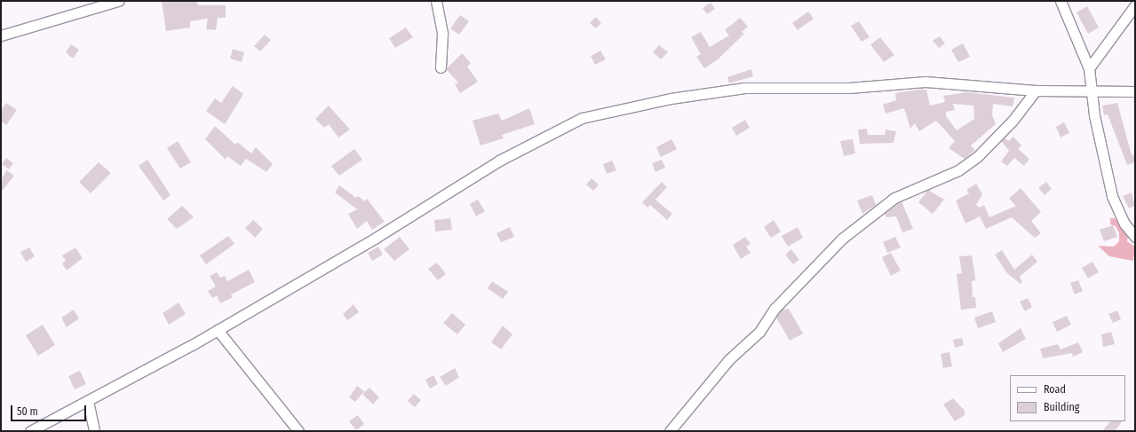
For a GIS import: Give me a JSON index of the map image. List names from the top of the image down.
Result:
{
  "legend": ["Road", "Building"],
  "scale_bar": "50 m"
}
